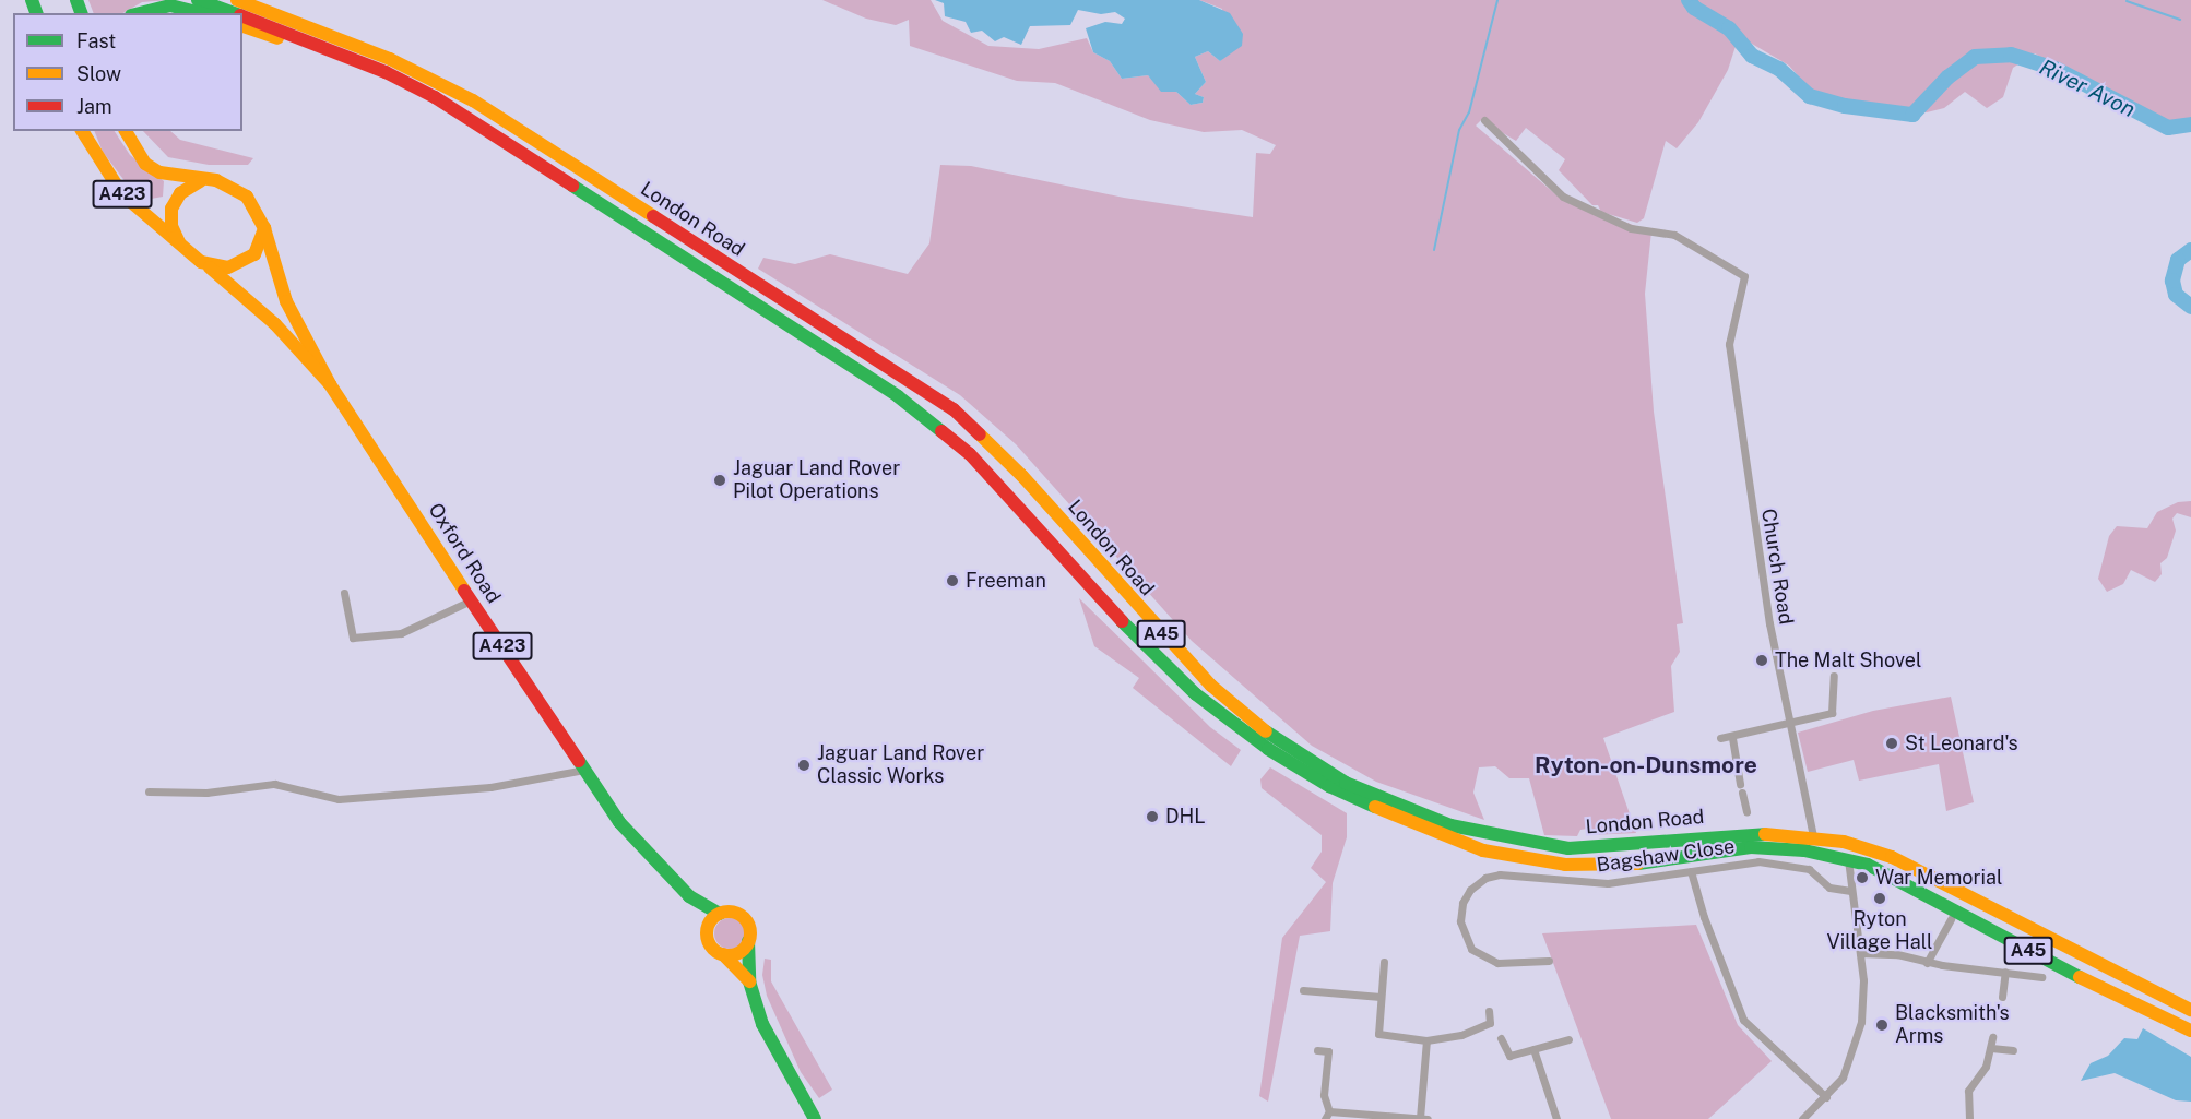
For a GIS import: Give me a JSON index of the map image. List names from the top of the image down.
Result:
{
  "streets": {
    "highway": [
      "A423",
      "London Road",
      "Oxford Road",
      "A45"
    ],
    "street": ["Church Road", "Bagshaw Close"]
  },
  "crossings": [
    ["A423", "Oxford Road"],
    ["London Road", "Church Road"]
  ],
  "districts": ["Ryton-on-Dunsmore"],
  "water": ["River Avon"],
  "places": [
    "Jaguar Land Rover Pilot Operations",
    "Freeman",
    "The Malt Shovel",
    "St Leonard's",
    "Jaguar Land Rover Classic Works",
    "DHL",
    "War Memorial",
    "Ryton Village Hall",
    "Blacksmith's Arms"
  ],
  "legend": ["Fast", "Slow", "Jam"]
}
